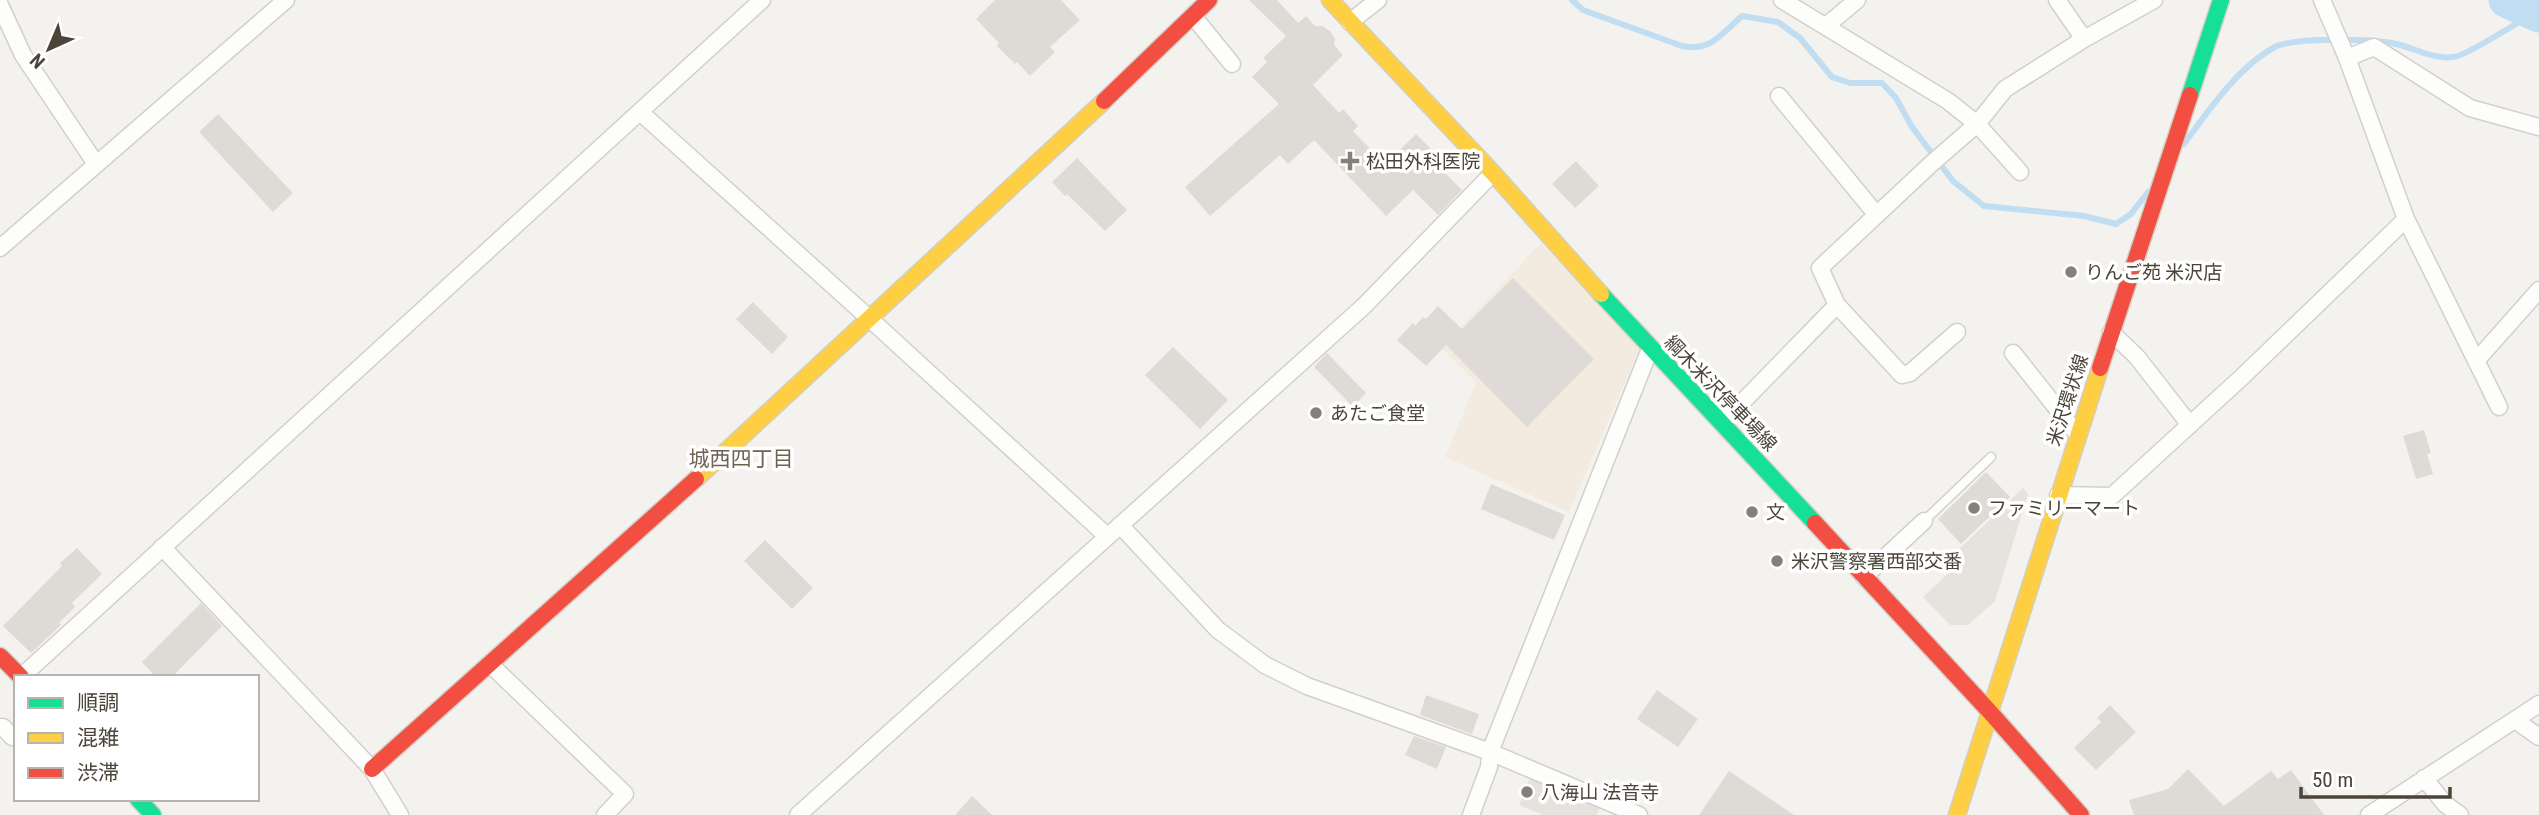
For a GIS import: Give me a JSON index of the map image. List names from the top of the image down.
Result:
{
  "streets": {
    "main road": ["綱木米沢停車場線", "米沢環状線"]
  },
  "crossings": [
    ["綱木米沢停車場線", "米沢環状線"]
  ],
  "districts": ["城西四丁目"],
  "places": {
    "health": ["松田外科医院"],
    "other": [
      "りんご苑 米沢店",
      "あたご食堂",
      "ファミリーマート",
      "文",
      "米沢警察署西部交番",
      "八海山 法音寺"
    ]
  },
  "legend": ["順調", "混雑", "渋滞"],
  "scale_bar": "50 m",
  "north": "bottom left"
}
